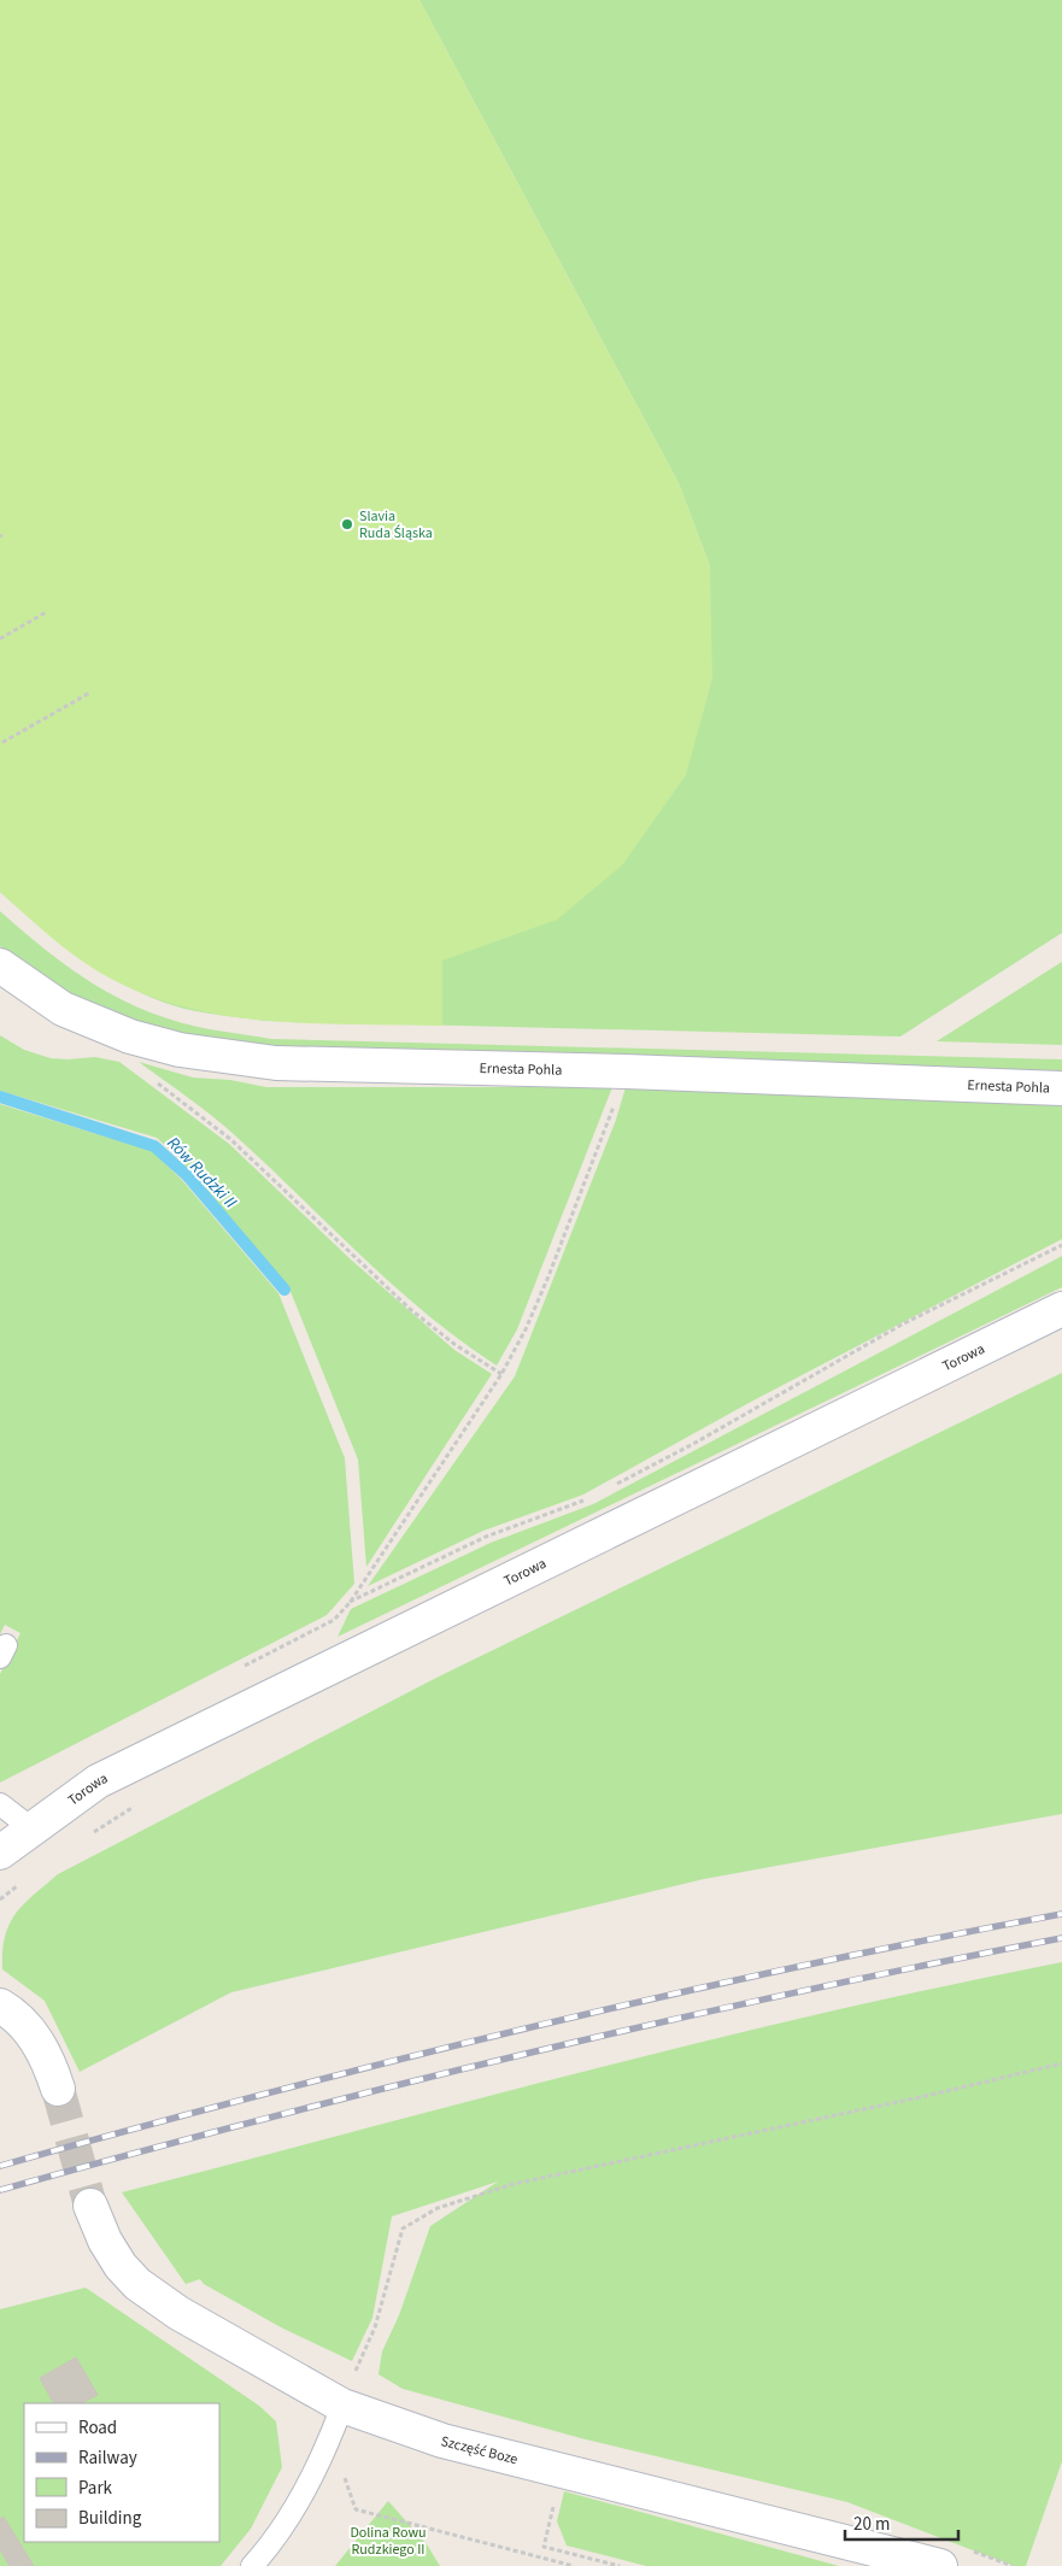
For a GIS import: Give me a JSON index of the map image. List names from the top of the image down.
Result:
{
  "streets": {
    "street": ["Ernesta Pohla", "Torowa", "Szczęść Boze"]
  },
  "water": ["Rów Rudzki II"],
  "parks": ["Dolina Rowu Rudzkiego II"],
  "places": ["Slavia Ruda Śląska"],
  "legend": [
    "Road",
    "Railway",
    "Park",
    "Building"
  ],
  "scale_bar": "20 m"
}
